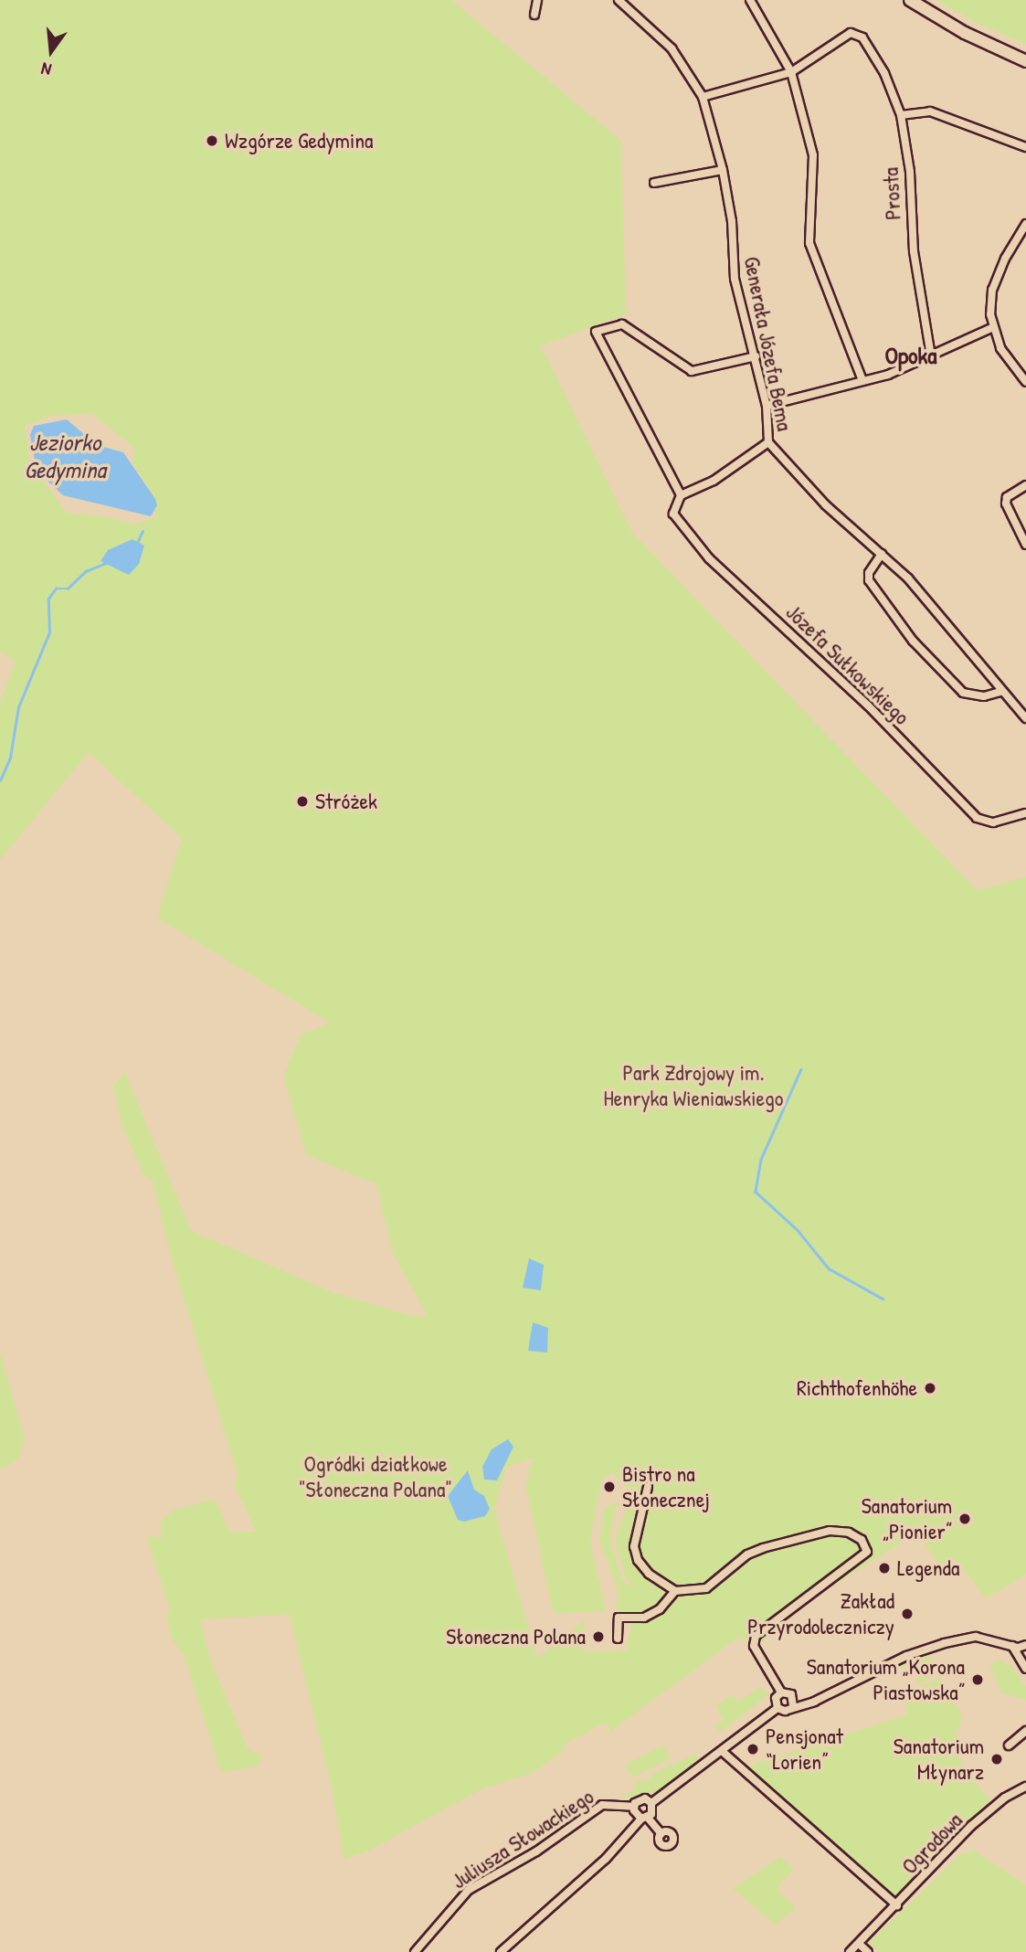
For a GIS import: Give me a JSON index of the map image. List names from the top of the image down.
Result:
{
  "streets": {
    "street": [
      "Prosta",
      "Generała Józefa Bema",
      "Józefa Sułkowskiego",
      "Juliusza Słowackiego",
      "Ogrodowa"
    ]
  },
  "crossings": [
    ["Generała Józefa Bema", "Józefa Sułkowskiego"]
  ],
  "districts": ["Opoka"],
  "water": ["Jeziorko Gedymina"],
  "parks": ["Park Zdrojowy im. Henryka Wieniawskiego", "Ogródki działkowe \"Słoneczna Polana\""],
  "places": [
    "Wzgórze Gedymina",
    "Stróżek",
    "Richthofenhöhe",
    "Bistro na Słonecznej",
    "Sanatorium „Pionier”",
    "Legenda",
    "Zakład Przyrodoleczniczy",
    "Słoneczna Polana",
    "Sanatorium „Korona Piastowska”",
    "Pensjonat “Lorien”",
    "Sanatorium Młynarz"
  ],
  "north": "bottom"
}
